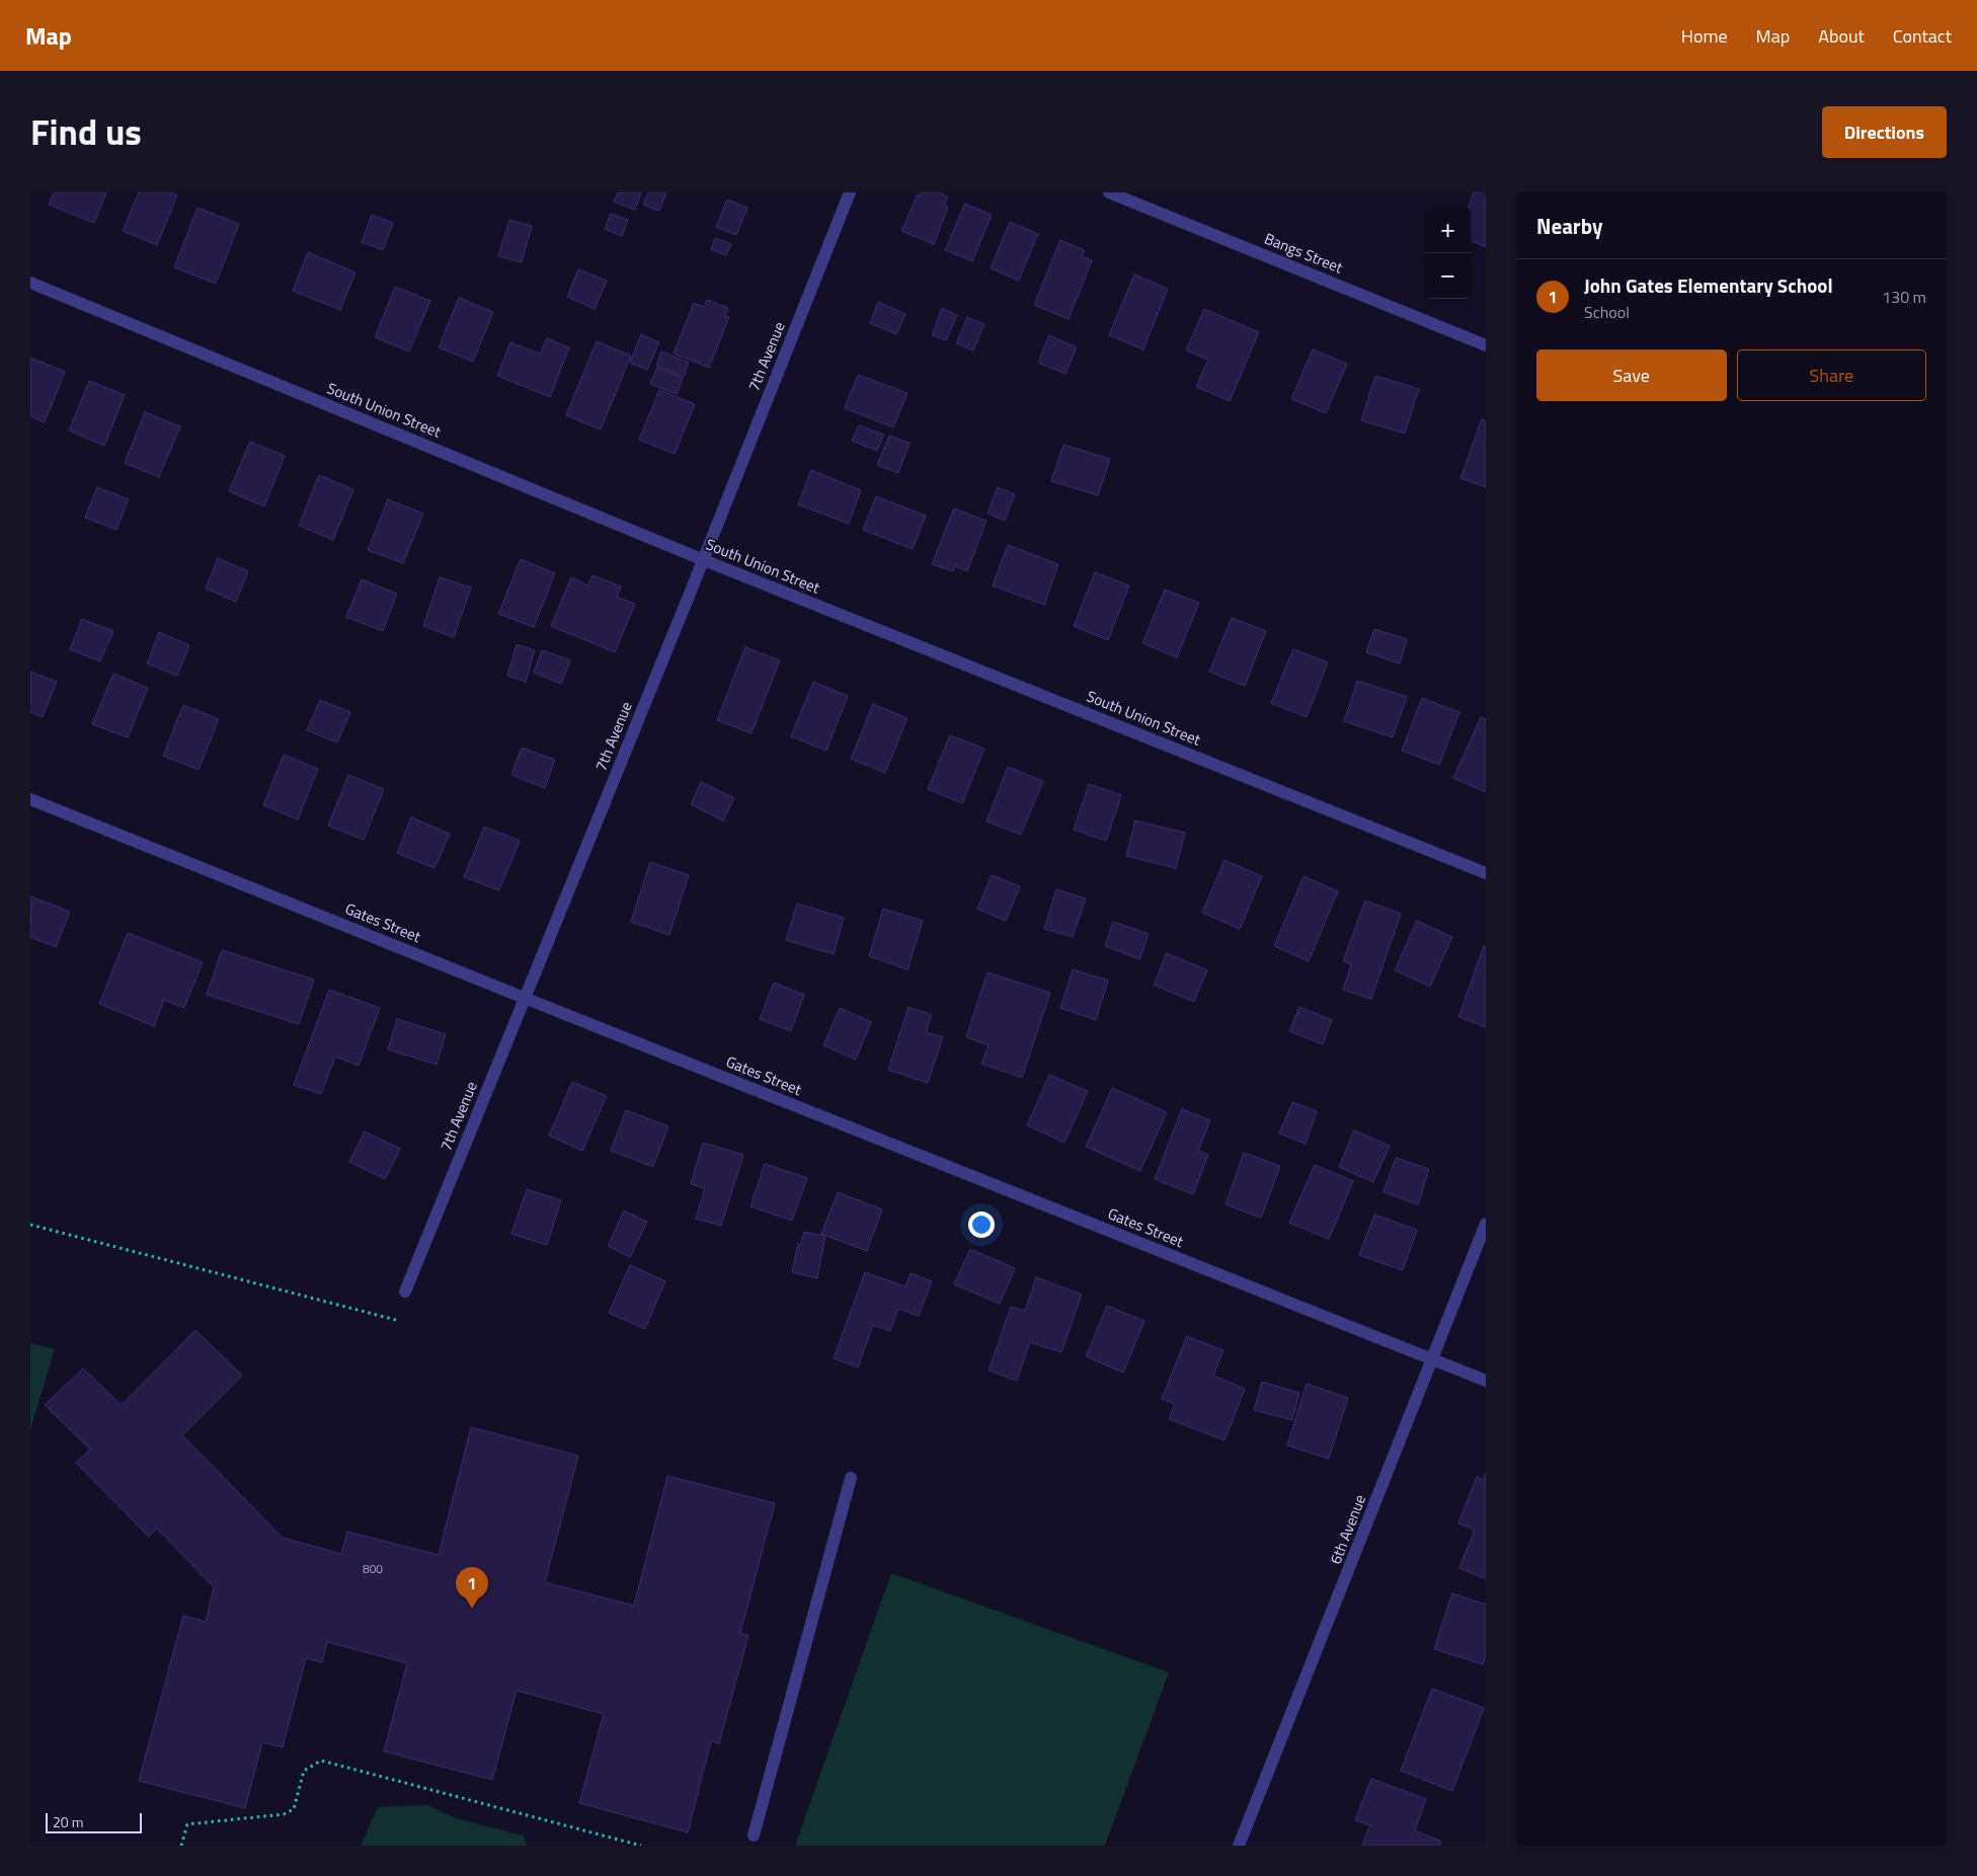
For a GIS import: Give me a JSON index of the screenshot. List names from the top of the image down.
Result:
{
  "streets": {
    "street": [
      "Bangs Street",
      "7th Avenue",
      "South Union Street",
      "Gates Street",
      "6th Avenue"
    ]
  },
  "crossings": [
    ["7th Avenue", "South Union Street"],
    ["7th Avenue", "Gates Street"],
    ["Gates Street", "6th Avenue"]
  ],
  "house_numbers": ["800"],
  "scale_bar": "20 m",
  "page": {
    "header": "Map",
    "nav": [
      "Home",
      "Map",
      "About",
      "Contact"
    ],
    "title": "Find us",
    "buttons": [
      "Directions",
      ["Save", "Share"]
    ],
    "heading": "Nearby",
    "map_buttons": ["+", "−"],
    "list": [
      {
        "mark": "1",
        "name": "John Gates Elementary School",
        "note": "School",
        "value": "130 m"
      }
    ],
    "pins": "1",
    "scale": "20 m"
  }
}
